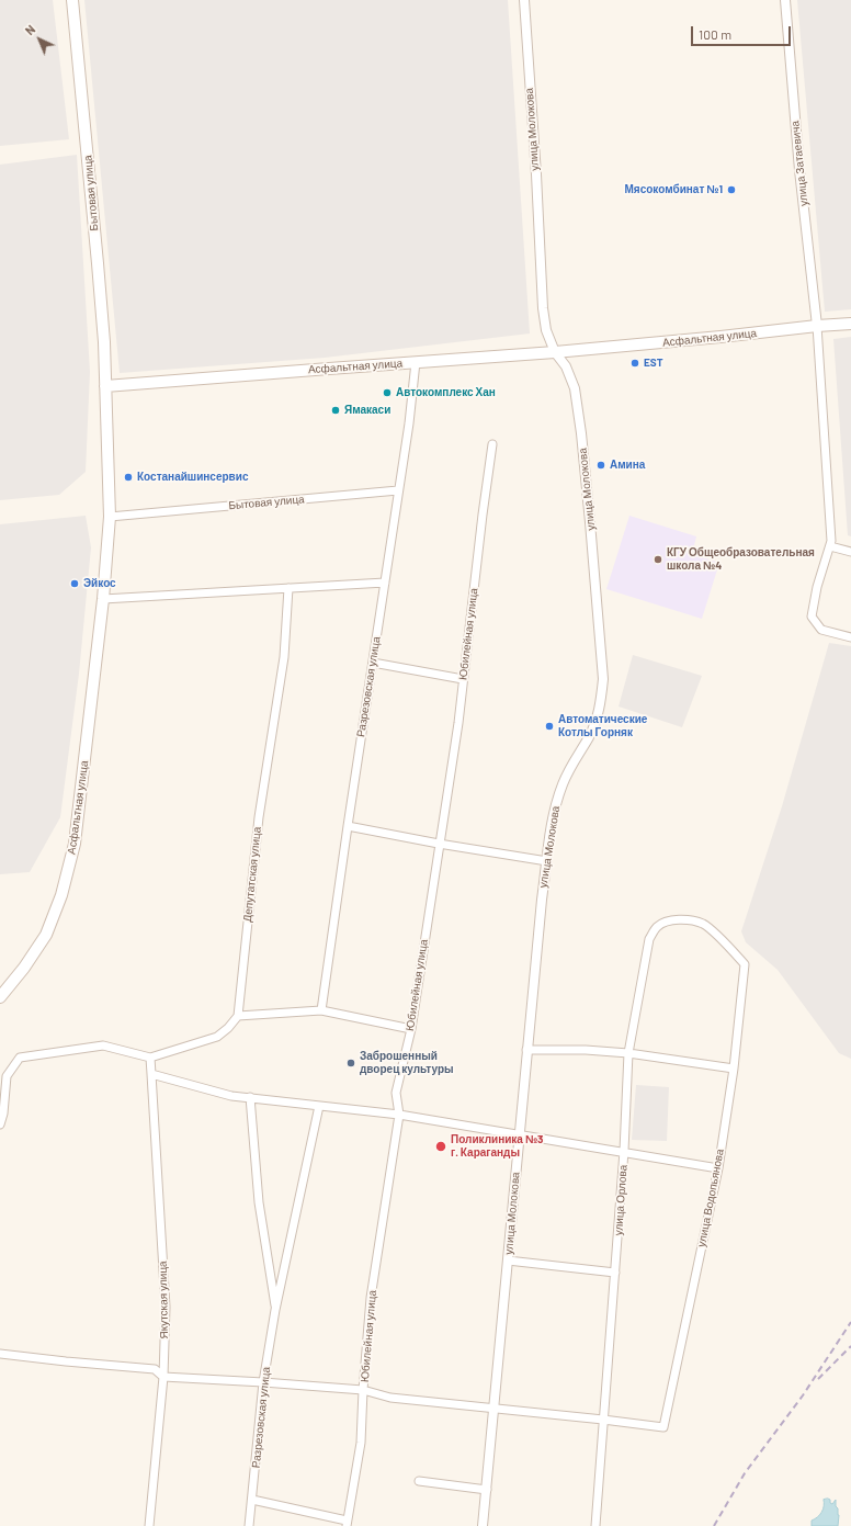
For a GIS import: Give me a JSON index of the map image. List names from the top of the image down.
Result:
{
  "streets": {
    "main road": ["Бытовая улица", "Асфальтная улица"],
    "street": [
      "улица Молокова",
      "улица Затаевича",
      "Юбилейная улица",
      "Разрезовская улица",
      "Депутатская улица",
      "улица Водопьянова",
      "улица Орлова",
      "Якутская улица"
    ]
  },
  "crossings": [
    ["улица Молокова", "Асфальтная улица"],
    ["улица Затаевича", "Асфальтная улица"],
    ["Бытовая улица", "Асфальтная улица"],
    ["Бытовая улица", "Разрезовская улица"],
    ["Асфальтная улица", "Разрезовская улица"],
    ["улица Водопьянова", "улица Орлова"]
  ],
  "places": [
    "Мясокомбинат №1",
    "EST",
    "Автокомплекс Хан",
    "Ямакаси",
    "Амина",
    "Костанайшинсервис",
    "КГУ Общеобразовательная школа №4",
    "Эйкос",
    "Автоматические Котлы Горняк",
    "Заброшенный дворец культуры",
    "Поликлиника №3 г. Караганды"
  ],
  "scale_bar": "100 m",
  "north": "top left"
}
